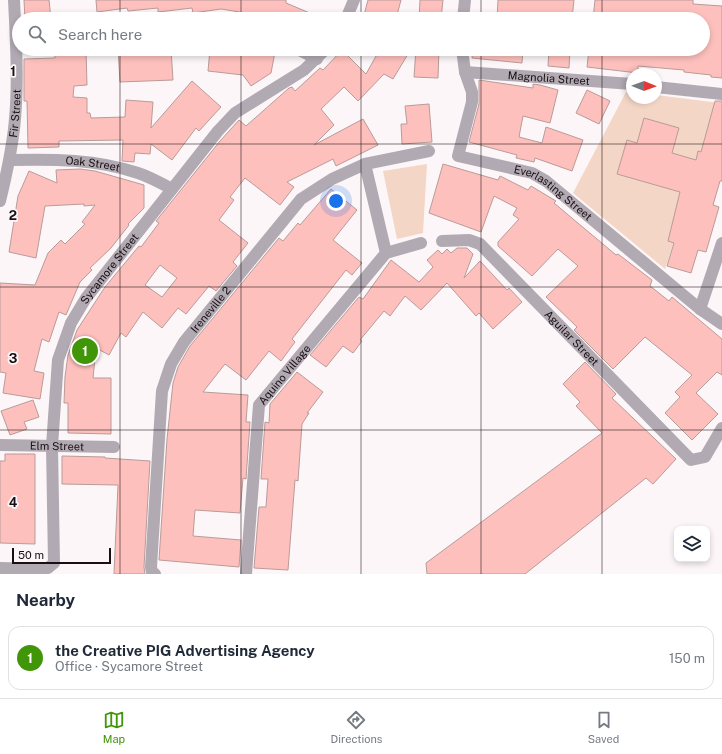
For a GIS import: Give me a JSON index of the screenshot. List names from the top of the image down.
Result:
{
  "streets": {
    "street": [
      "Magnolia Street",
      "Fir Street",
      "Oak Street",
      "Everlasting Street",
      "Sycamore Street",
      "Ireneville 2",
      "Aguilar Street",
      "Aquino Village",
      "Elm Street"
    ]
  },
  "crossings": [
    ["Magnolia Street", "Everlasting Street"],
    ["Fir Street", "Oak Street"],
    ["Oak Street", "Sycamore Street"],
    ["Sycamore Street", "Elm Street"]
  ],
  "scale_bar": "50 m",
  "north": "right",
  "page": {
    "search": "Search here",
    "pins": "1",
    "scale": "50 m",
    "heading": "Nearby",
    "list": [
      {
        "mark": "1",
        "name": "the Creative PIG Advertising Agency",
        "note": "Office · Sycamore Street",
        "value": "150 m"
      }
    ],
    "nav": ["Map", "Directions", "Saved"]
  },
  "grid": {
    "rows": [
      "1",
      "2",
      "3",
      "4"
    ]
  }
}
